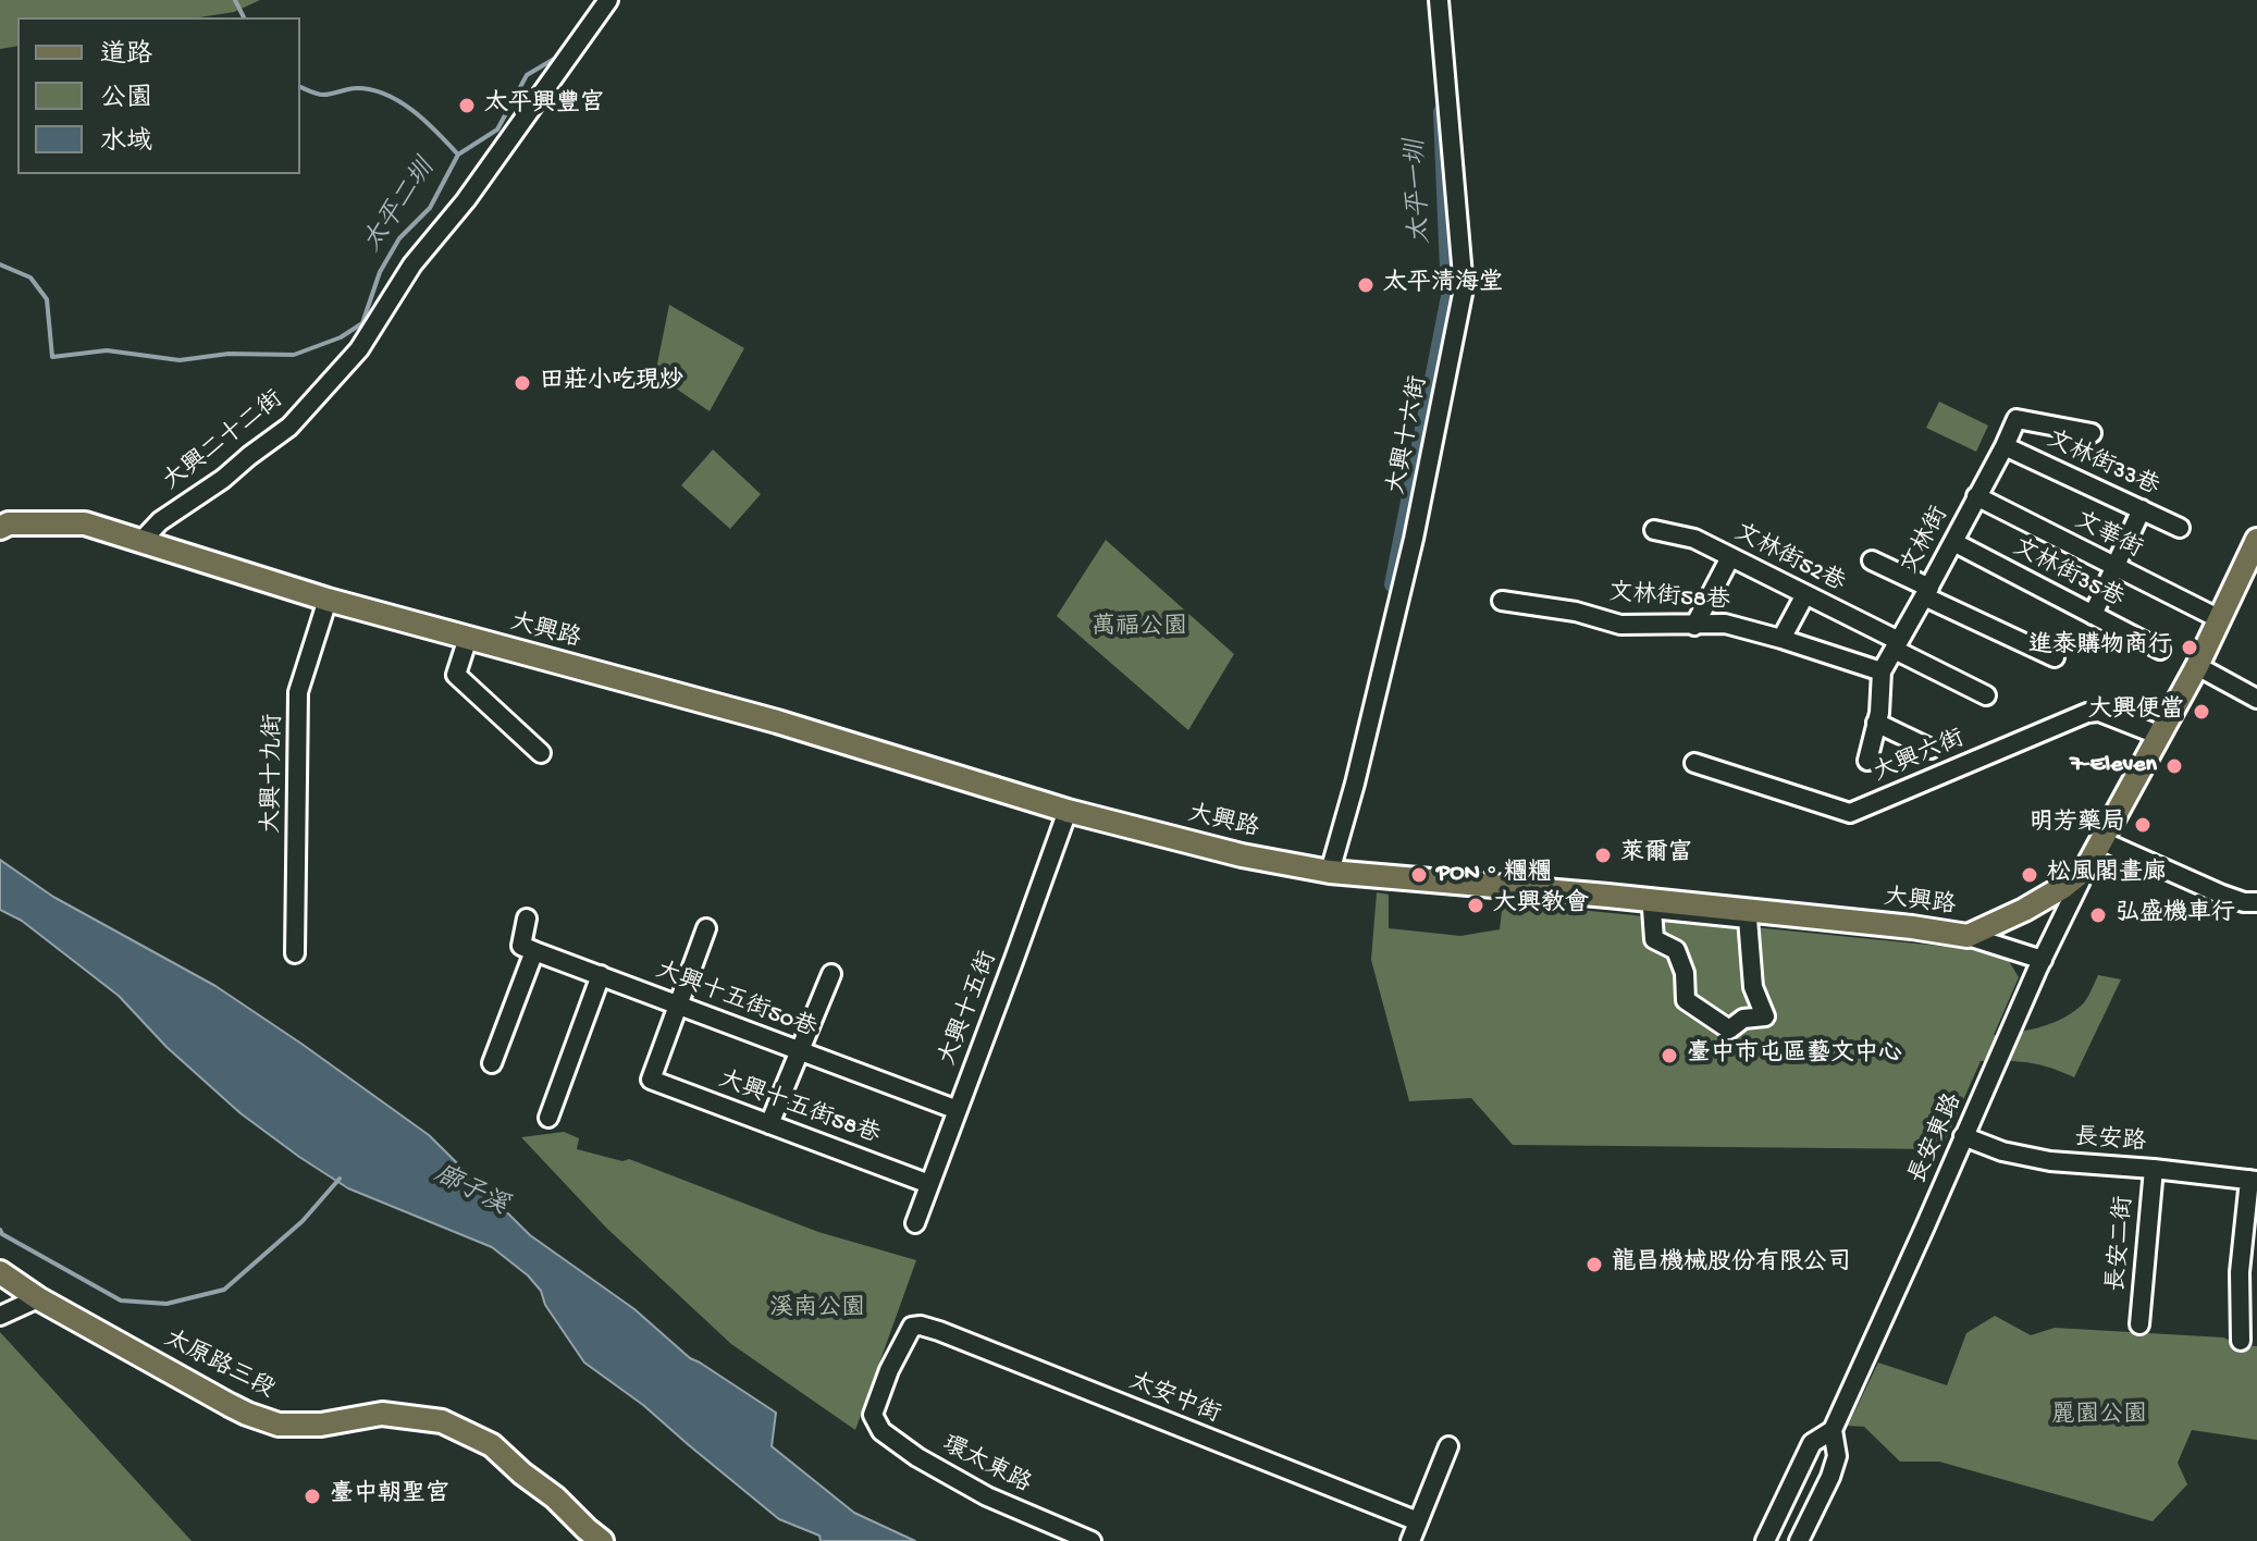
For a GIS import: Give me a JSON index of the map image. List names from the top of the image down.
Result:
{
  "streets": {
    "main road": ["大興路", "太原路三段"],
    "street": [
      "大興十六街",
      "大興二十二街",
      "文林街33巷",
      "文華街",
      "文林街",
      "文林街52巷",
      "文林街35巷",
      "文林街58巷",
      "大興六街",
      "大興十九街",
      "大興十五街50巷",
      "大興十五街",
      "大興十五街58巷",
      "長安東路",
      "長安路",
      "長安二街",
      "太安中街",
      "環太東路"
    ]
  },
  "crossings": [
    ["大興十六街", "大興路"],
    ["大興二十二街", "大興路"],
    ["文林街33巷", "文林街"],
    ["文華街", "文林街"],
    ["文華街", "大興路"],
    ["文林街", "文林街52巷"],
    ["文林街", "文林街35巷"],
    ["文林街", "文林街58巷"],
    ["大興路", "大興六街"],
    ["大興路", "大興十九街"],
    ["大興路", "大興十五街"],
    ["大興路", "長安東路"],
    ["大興十五街50巷", "大興十五街"],
    ["大興十五街50巷", "大興十五街58巷"],
    ["大興十五街", "大興十五街58巷"],
    ["長安東路", "長安路"],
    ["長安路", "長安二街"],
    ["太安中街", "環太東路"]
  ],
  "water": ["太平一圳", "太平二圳", "廍子溪"],
  "parks": ["萬福公園", "溪南公園", "麗園公園"],
  "places": [
    "太平興豐宮",
    "太平清海堂",
    "田莊小吃現炒",
    "進泰購物商行",
    "大興便當",
    "7-Eleven",
    "明芳藥局",
    "萊爾富",
    "PON。糰糰",
    "松風閣畫廊",
    "大興教會",
    "弘盛機車行",
    "臺中市屯區藝文中心",
    "龍昌機械股份有限公司",
    "臺中朝聖宮"
  ],
  "legend": ["道路", "公園", "水域"]
}
